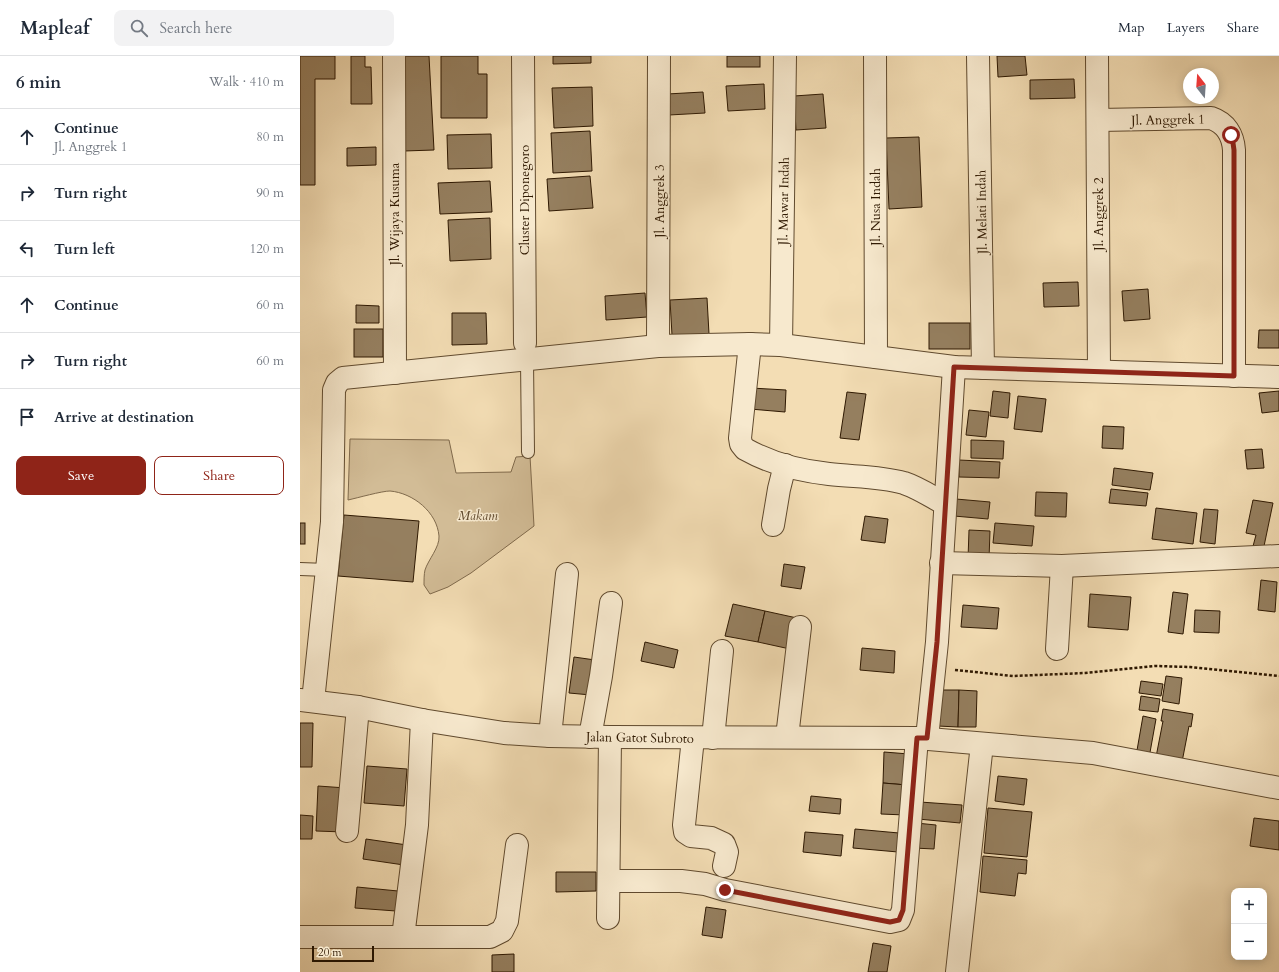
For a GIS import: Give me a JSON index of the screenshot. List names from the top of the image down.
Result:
{
  "streets": {
    "street": [
      "Jl. Anggrek 1",
      "Cluster Diponegoro",
      "Jl. Anggrek 3",
      "Jl. Mawar Indah",
      "Jl. Nusa Indah",
      "Jl. Melati Indah",
      "Jl. Wijaya Kusuma",
      "Jl. Anggrek 2",
      "Jalan Gatot Subroto"
    ]
  },
  "crossings": [
    ["Jl. Anggrek 1", "Jl. Anggrek 2"]
  ],
  "parks": ["Makam"],
  "scale_bar": "20 m",
  "north": "top",
  "page": {
    "header": "Mapleaf",
    "search": "Search here",
    "nav": ["Map", "Layers", "Share"],
    "heading": ["6 min", "Walk · 410 m"],
    "list": [
      ["Continue", "Jl. Anggrek 1", "80 m"],
      ["Turn right", "90 m"],
      ["Turn left", "120 m"],
      ["Continue", "60 m"],
      ["Turn right", "60 m"],
      "Arrive at destination"
    ],
    "buttons": ["Save", "Share"],
    "map_buttons": ["+", "−"],
    "scale": "20 m"
  }
}
